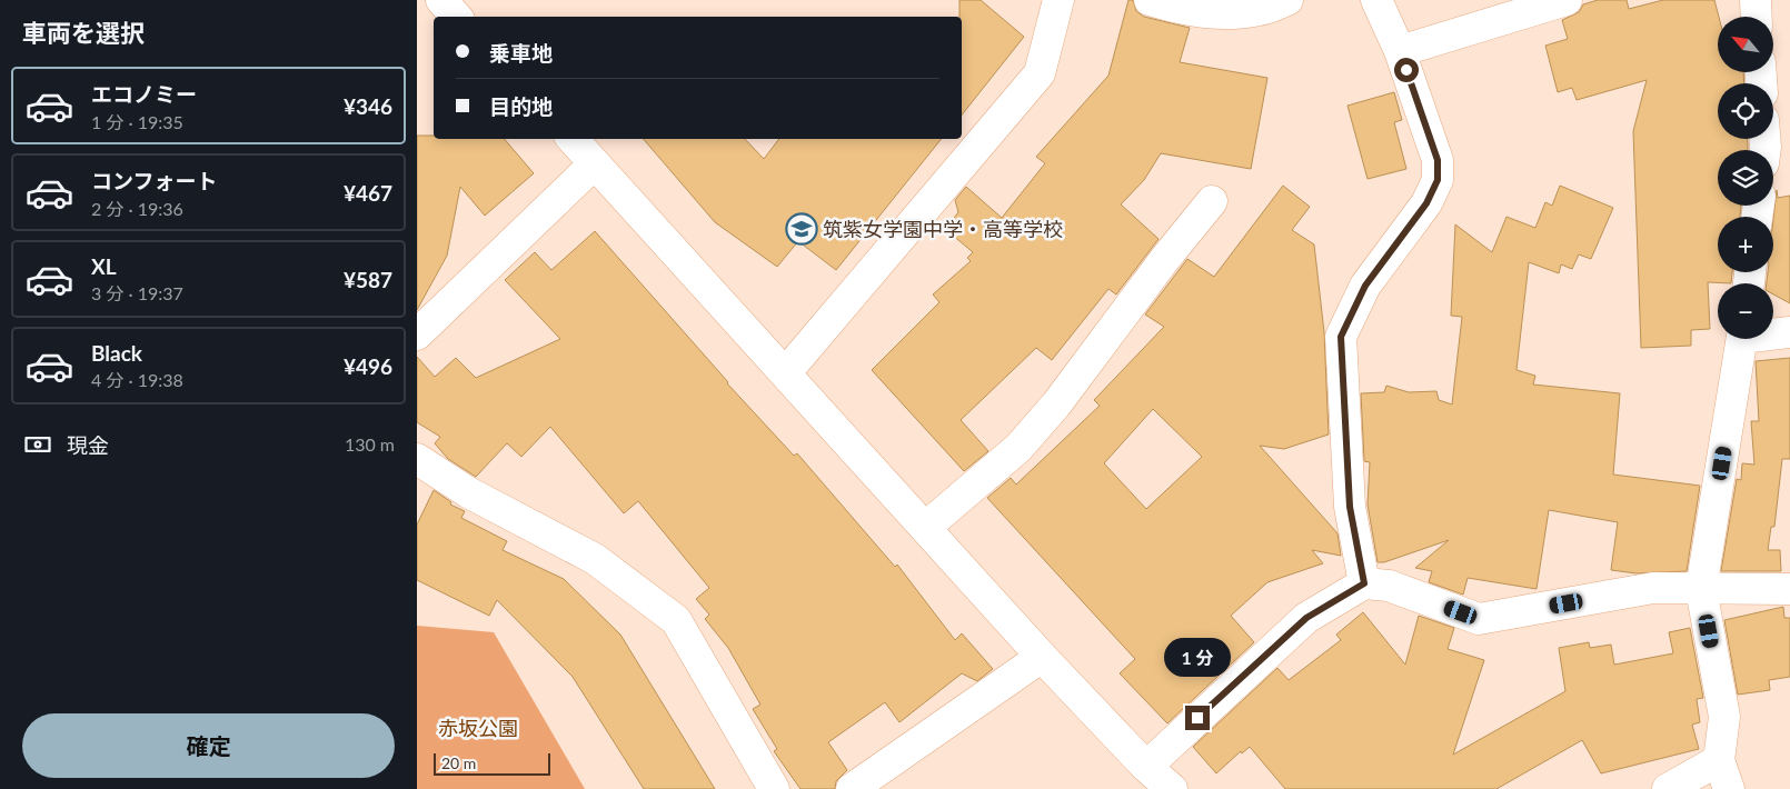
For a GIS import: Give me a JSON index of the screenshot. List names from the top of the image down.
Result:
{
  "parks": ["赤坂公園"],
  "places": {
    "school or university": ["筑紫女学園中学・高等学校"]
  },
  "scale_bar": "20 m",
  "north": "top left",
  "page": {
    "heading": "車両を選択",
    "map_buttons": ["+", "−"],
    "banner": ["乗車地", "目的地"],
    "list": [
      {
        "name": "エコノミー",
        "note": "1 分 · 19:35",
        "value": "¥346"
      },
      {
        "name": "コンフォート",
        "note": "2 分 · 19:36",
        "value": "¥467"
      },
      {
        "name": "XL",
        "note": "3 分 · 19:37",
        "value": "¥587"
      },
      {
        "name": "Black",
        "note": "4 分 · 19:38",
        "value": "¥496"
      }
    ],
    "pay": ["現金", "130 m"],
    "bubble": "1 分",
    "buttons": "確定",
    "scale": "20 m"
  }
}
